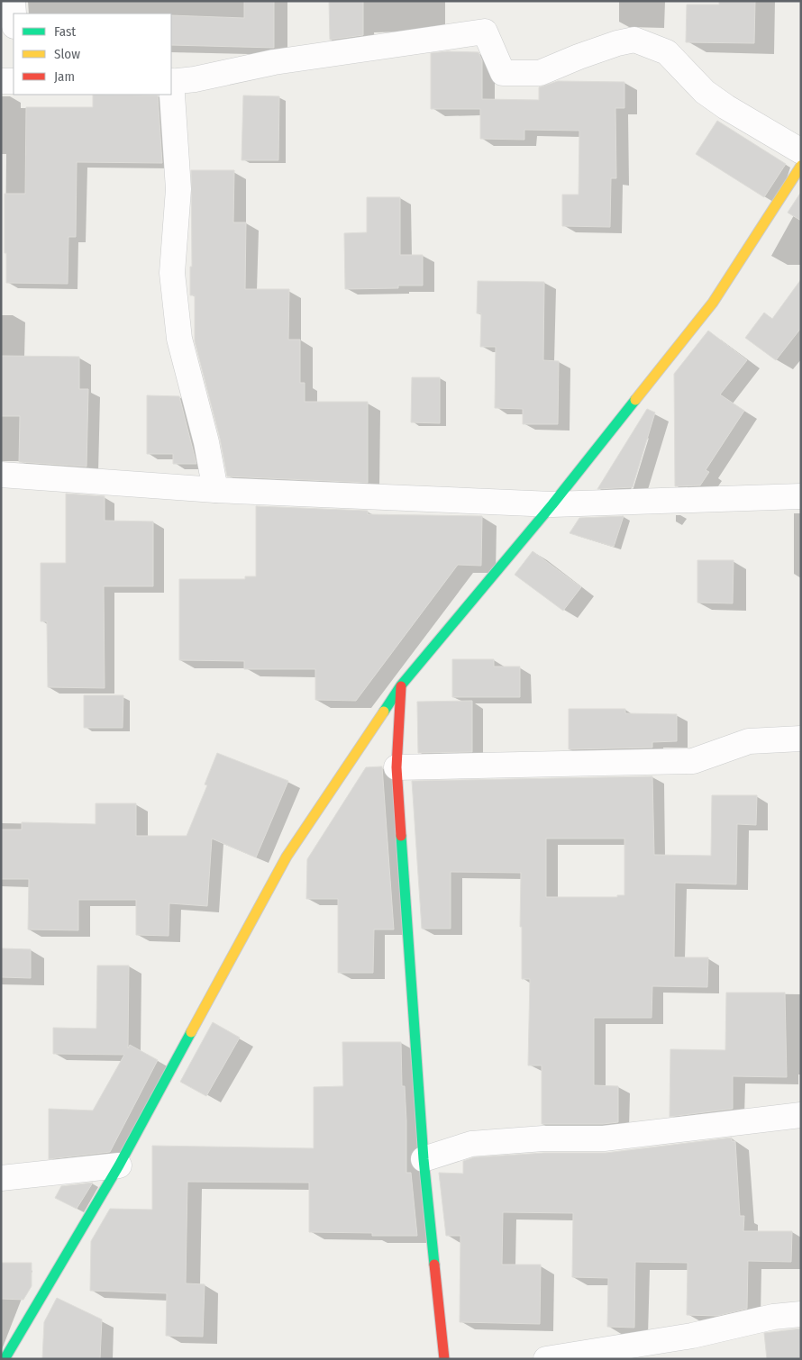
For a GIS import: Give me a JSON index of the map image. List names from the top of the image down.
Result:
{
  "legend": ["Fast", "Slow", "Jam"]
}
